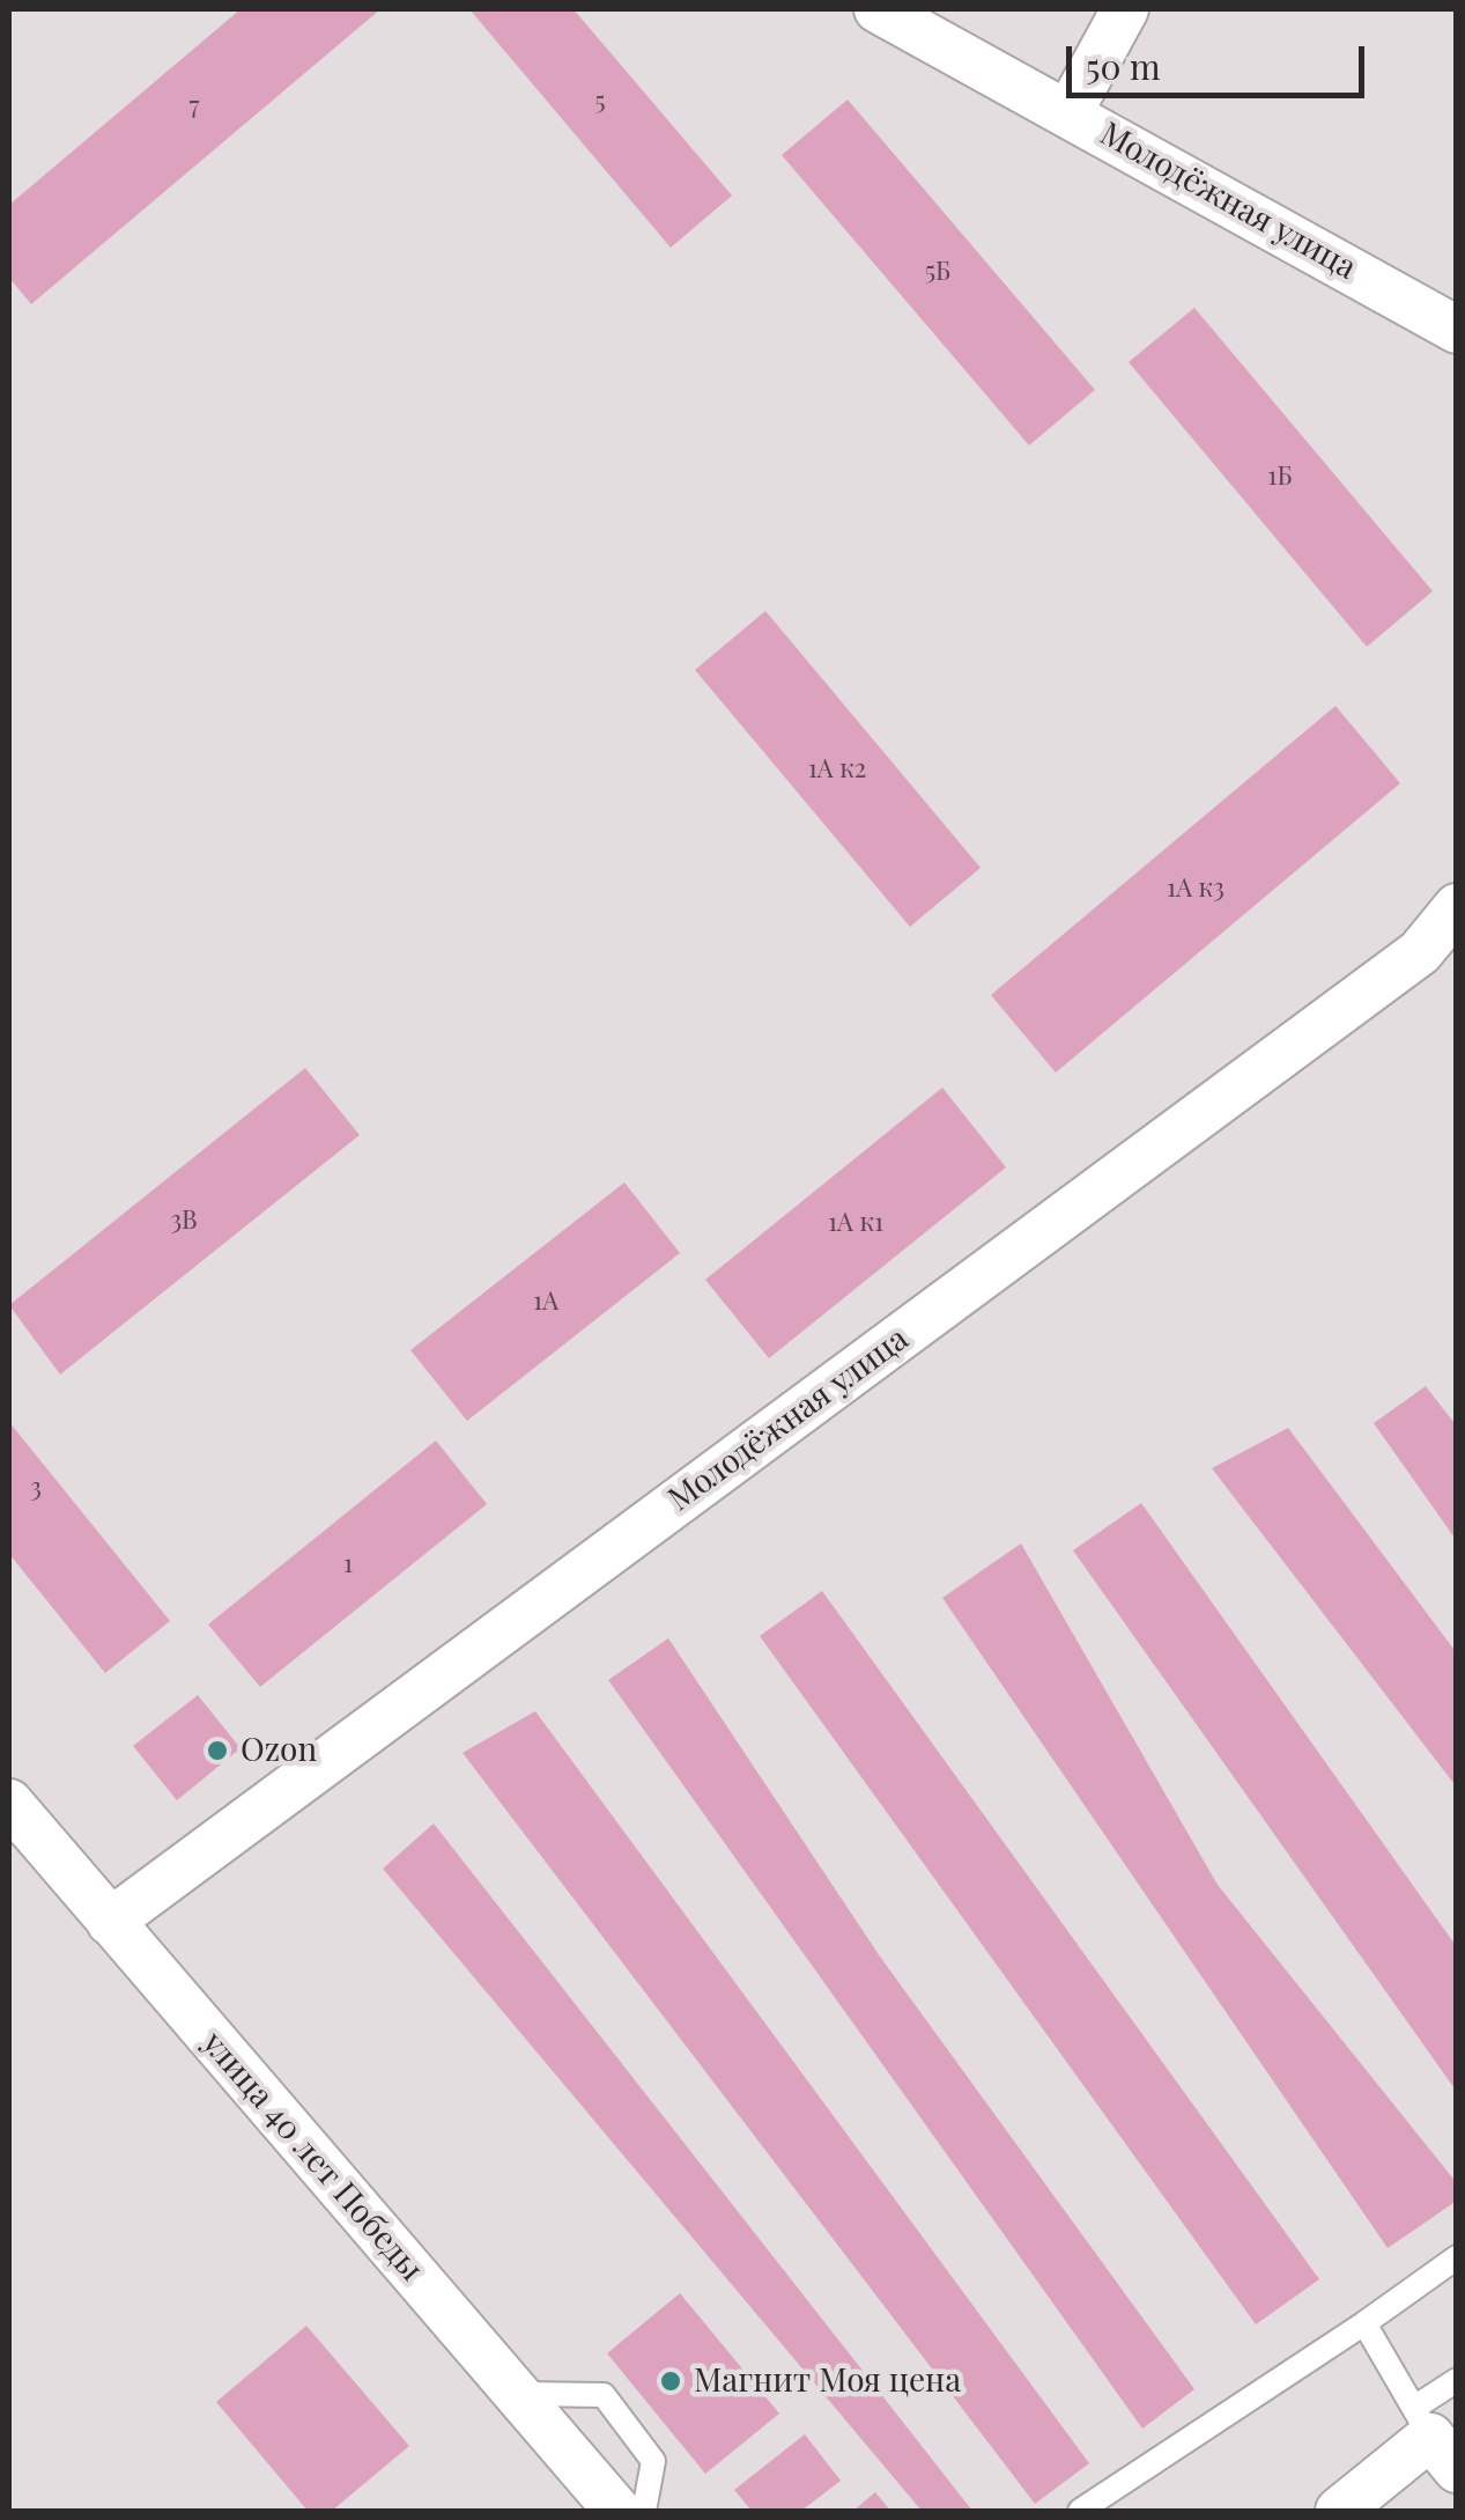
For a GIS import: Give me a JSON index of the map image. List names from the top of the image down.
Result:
{
  "streets": {
    "street": ["Молодёжная улица", "улица 40 лет Победы"]
  },
  "crossings": [
    ["Молодёжная улица", "улица 40 лет Победы"]
  ],
  "places": ["Ozon", "Магнит Моя цена"],
  "house_numbers": [
    "5",
    "7",
    "5Б",
    "1Б",
    "1А к2",
    "1А к3",
    "3В",
    "1А к1",
    "1А",
    "3",
    "1"
  ],
  "scale_bar": "50 m"
}
